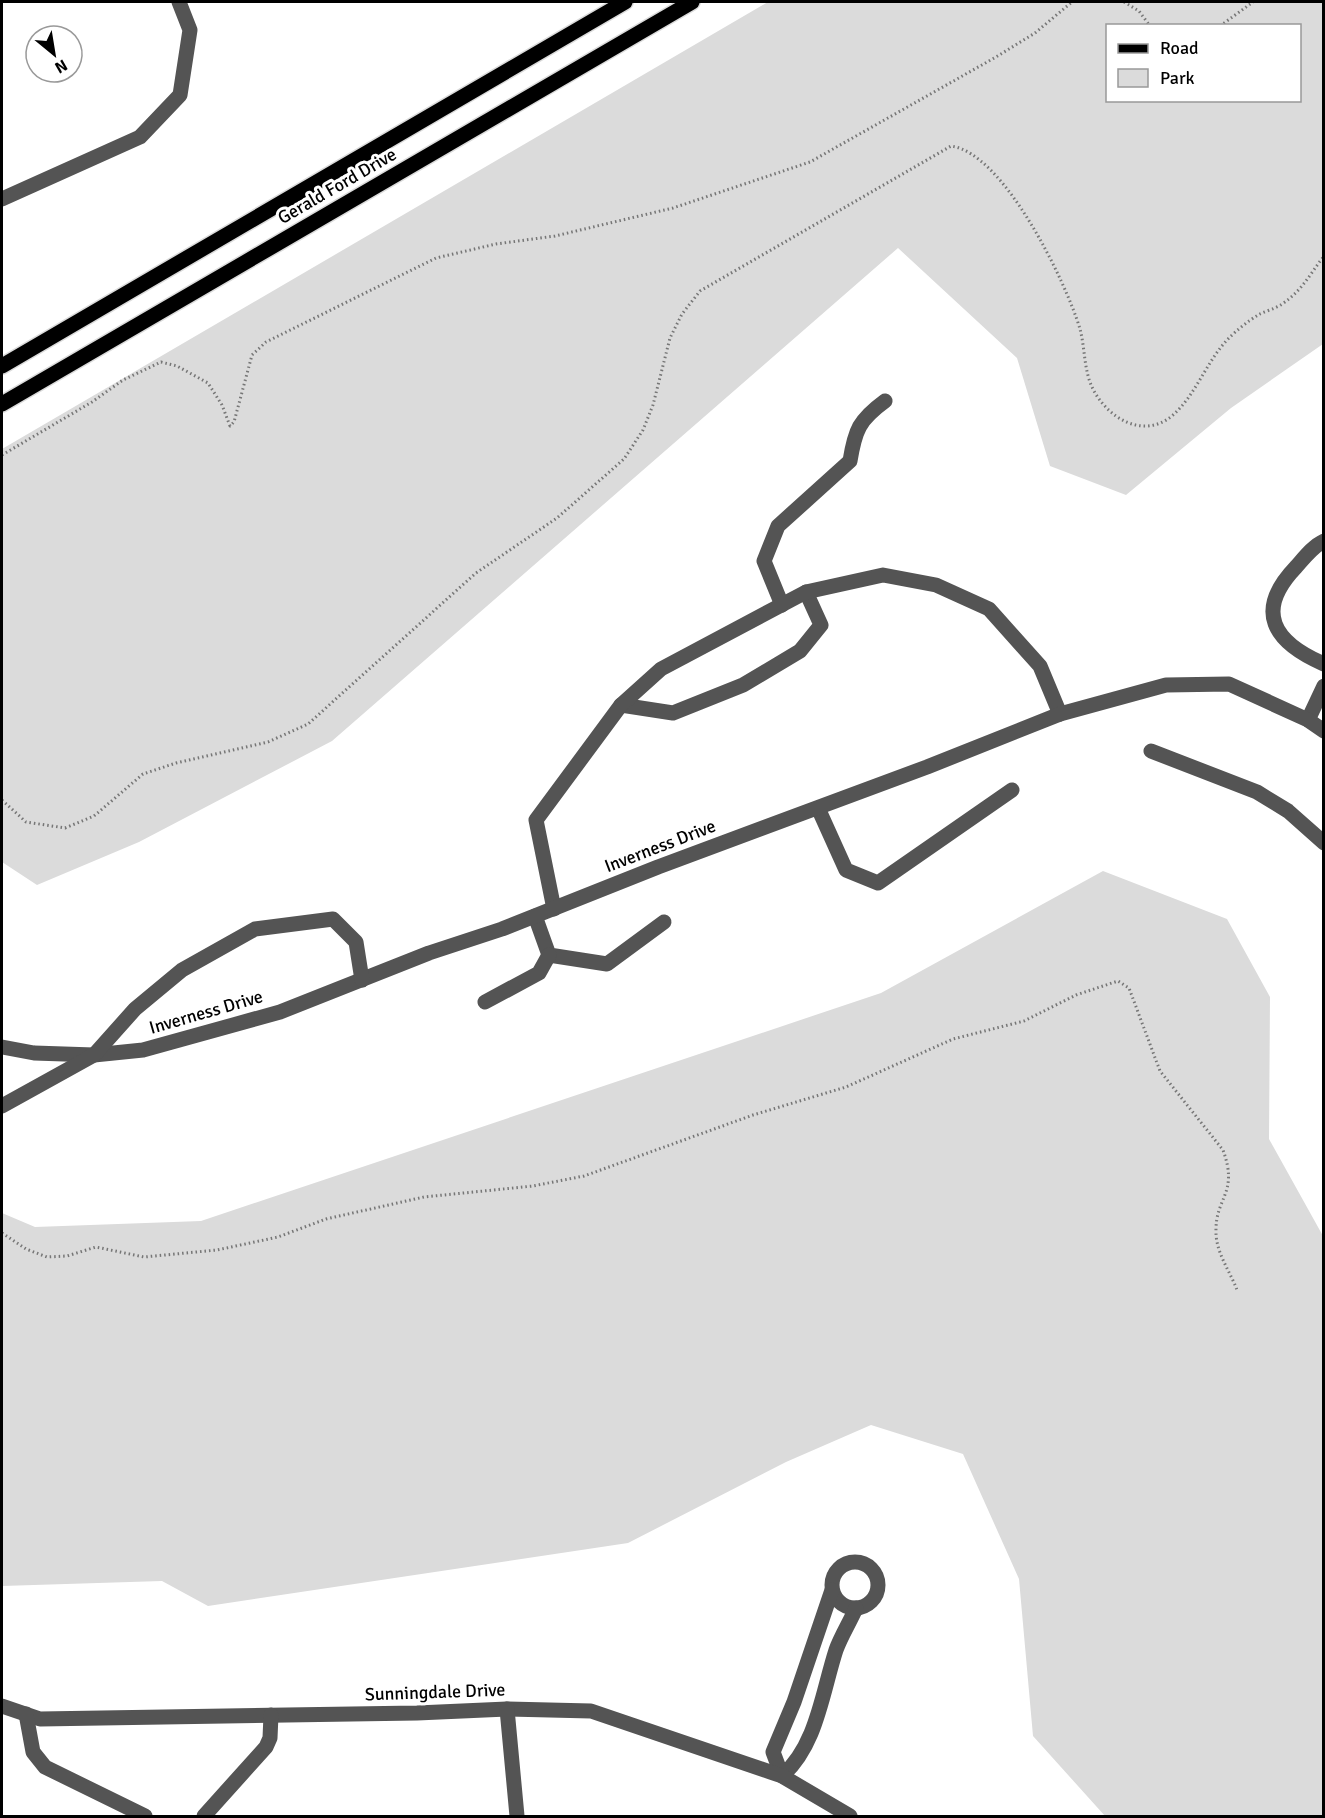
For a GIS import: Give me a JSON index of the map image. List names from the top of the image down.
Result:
{
  "streets": {
    "main road": ["Gerald Ford Drive"],
    "street": ["Inverness Drive", "Sunningdale Drive"]
  },
  "legend": ["Road", "Park"],
  "north": "bottom right"
}
